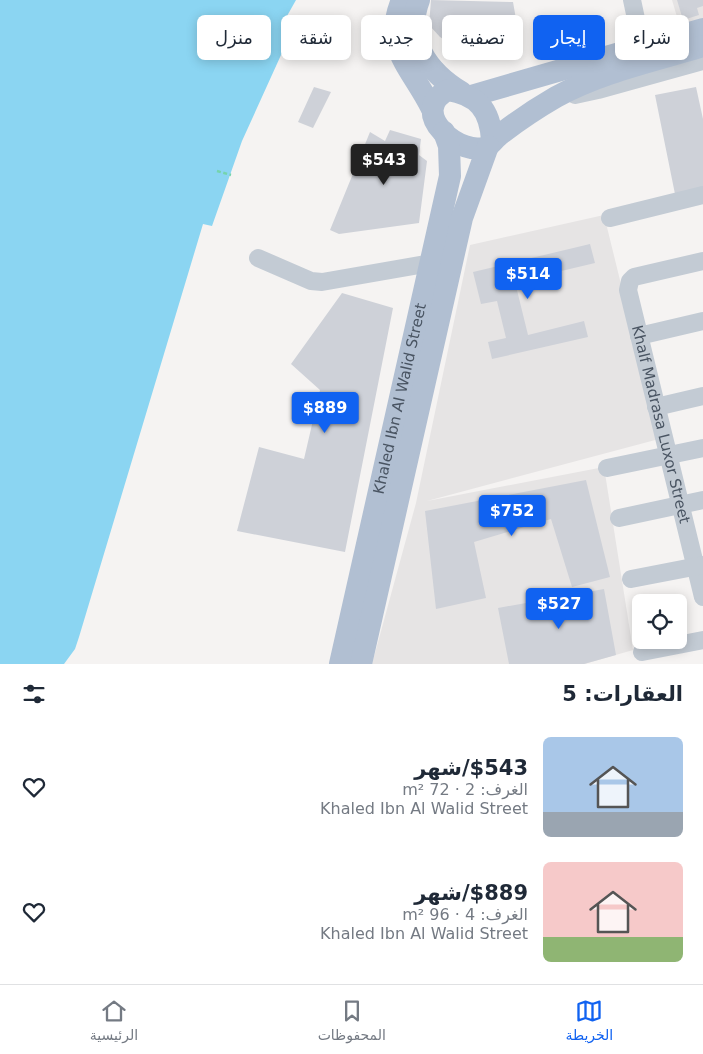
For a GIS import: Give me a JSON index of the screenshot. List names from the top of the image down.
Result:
{
  "streets": {
    "main road": ["Khaled Ibn Al Walid Street"],
    "street": ["Khalf Madrasa Luxor Street"]
  },
  "page": {
    "chip": [
      "شراء",
      "إيجار",
      "تصفية",
      "جديد",
      "شقة",
      "منزل"
    ],
    "price": [
      "$543",
      "$514",
      "$889",
      "$752",
      "$527"
    ],
    "heading": "العقارات: 5",
    "list": [
      {
        "name": "$543/شهر",
        "note": "الغرف: 2 · 72 m² · Khaled Ibn Al Walid Street"
      },
      {
        "name": "$889/شهر",
        "note": "الغرف: 4 · 96 m² · Khaled Ibn Al Walid Street"
      }
    ],
    "tabs": ["الخريطة", "المحفوظات", "الرئيسية"]
  }
}
